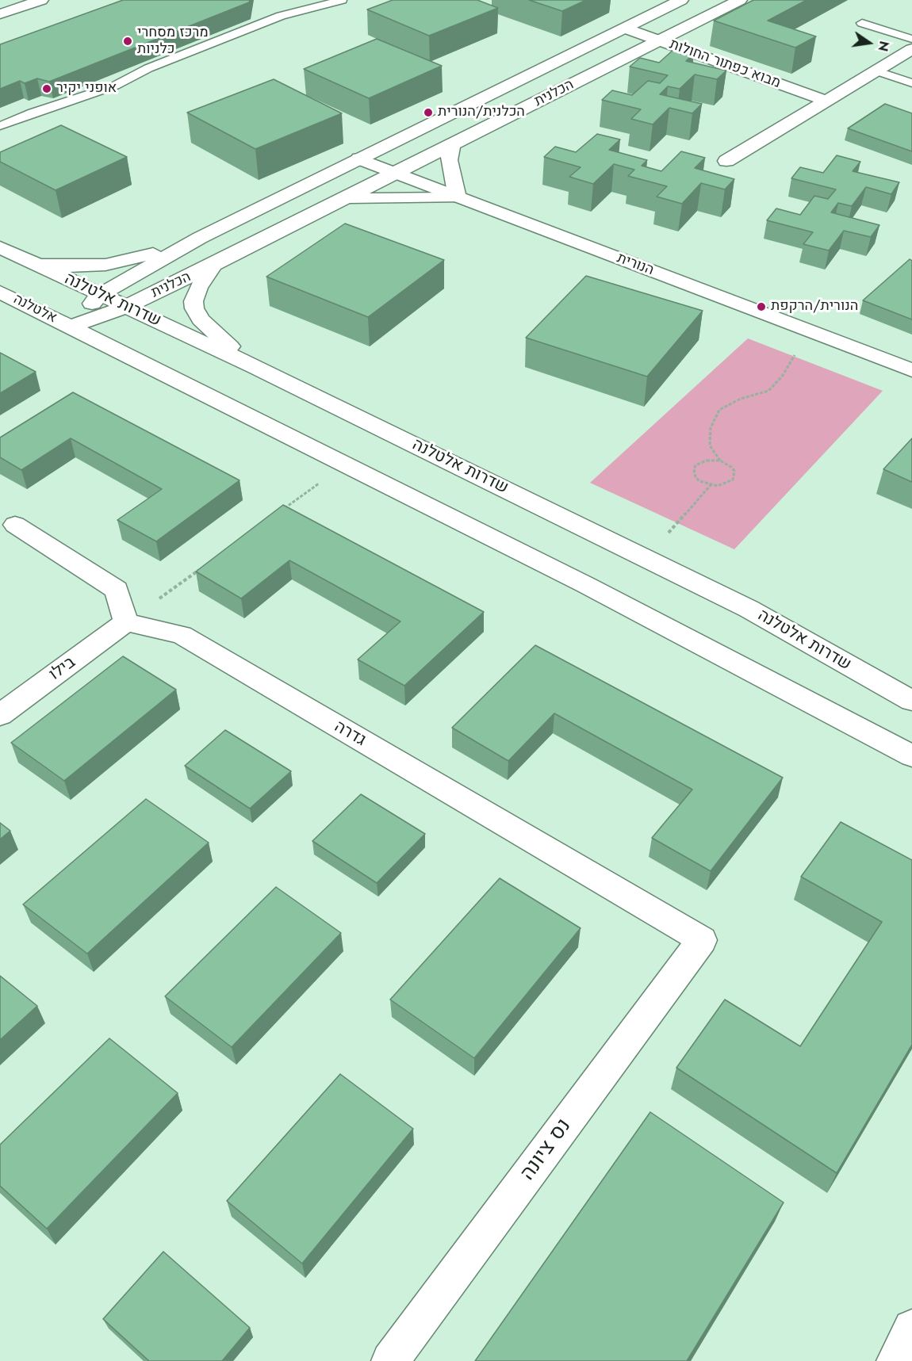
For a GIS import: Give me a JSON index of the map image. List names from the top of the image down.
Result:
{
  "streets": {
    "street": [
      "מבוא כפתור החולות",
      "הכלנית",
      "הנורית",
      "שדרות אלטלנה",
      "אלטלנה",
      "בילו",
      "גדרה",
      "נס ציונה"
    ]
  },
  "crossings": [
    ["מבוא כפתור החולות", "הכלנית"],
    ["הכלנית", "הנורית"],
    ["הכלנית", "שדרות אלטלנה"],
    ["הכלנית", "אלטלנה"],
    ["בילו", "גדרה"],
    ["גדרה", "נס ציונה"]
  ],
  "places": [
    "מרכז מסחרי כלניות",
    "אופני יקיר",
    "הכלנית/הנורית",
    "הנורית/הרקפת"
  ],
  "north": "right"
}
